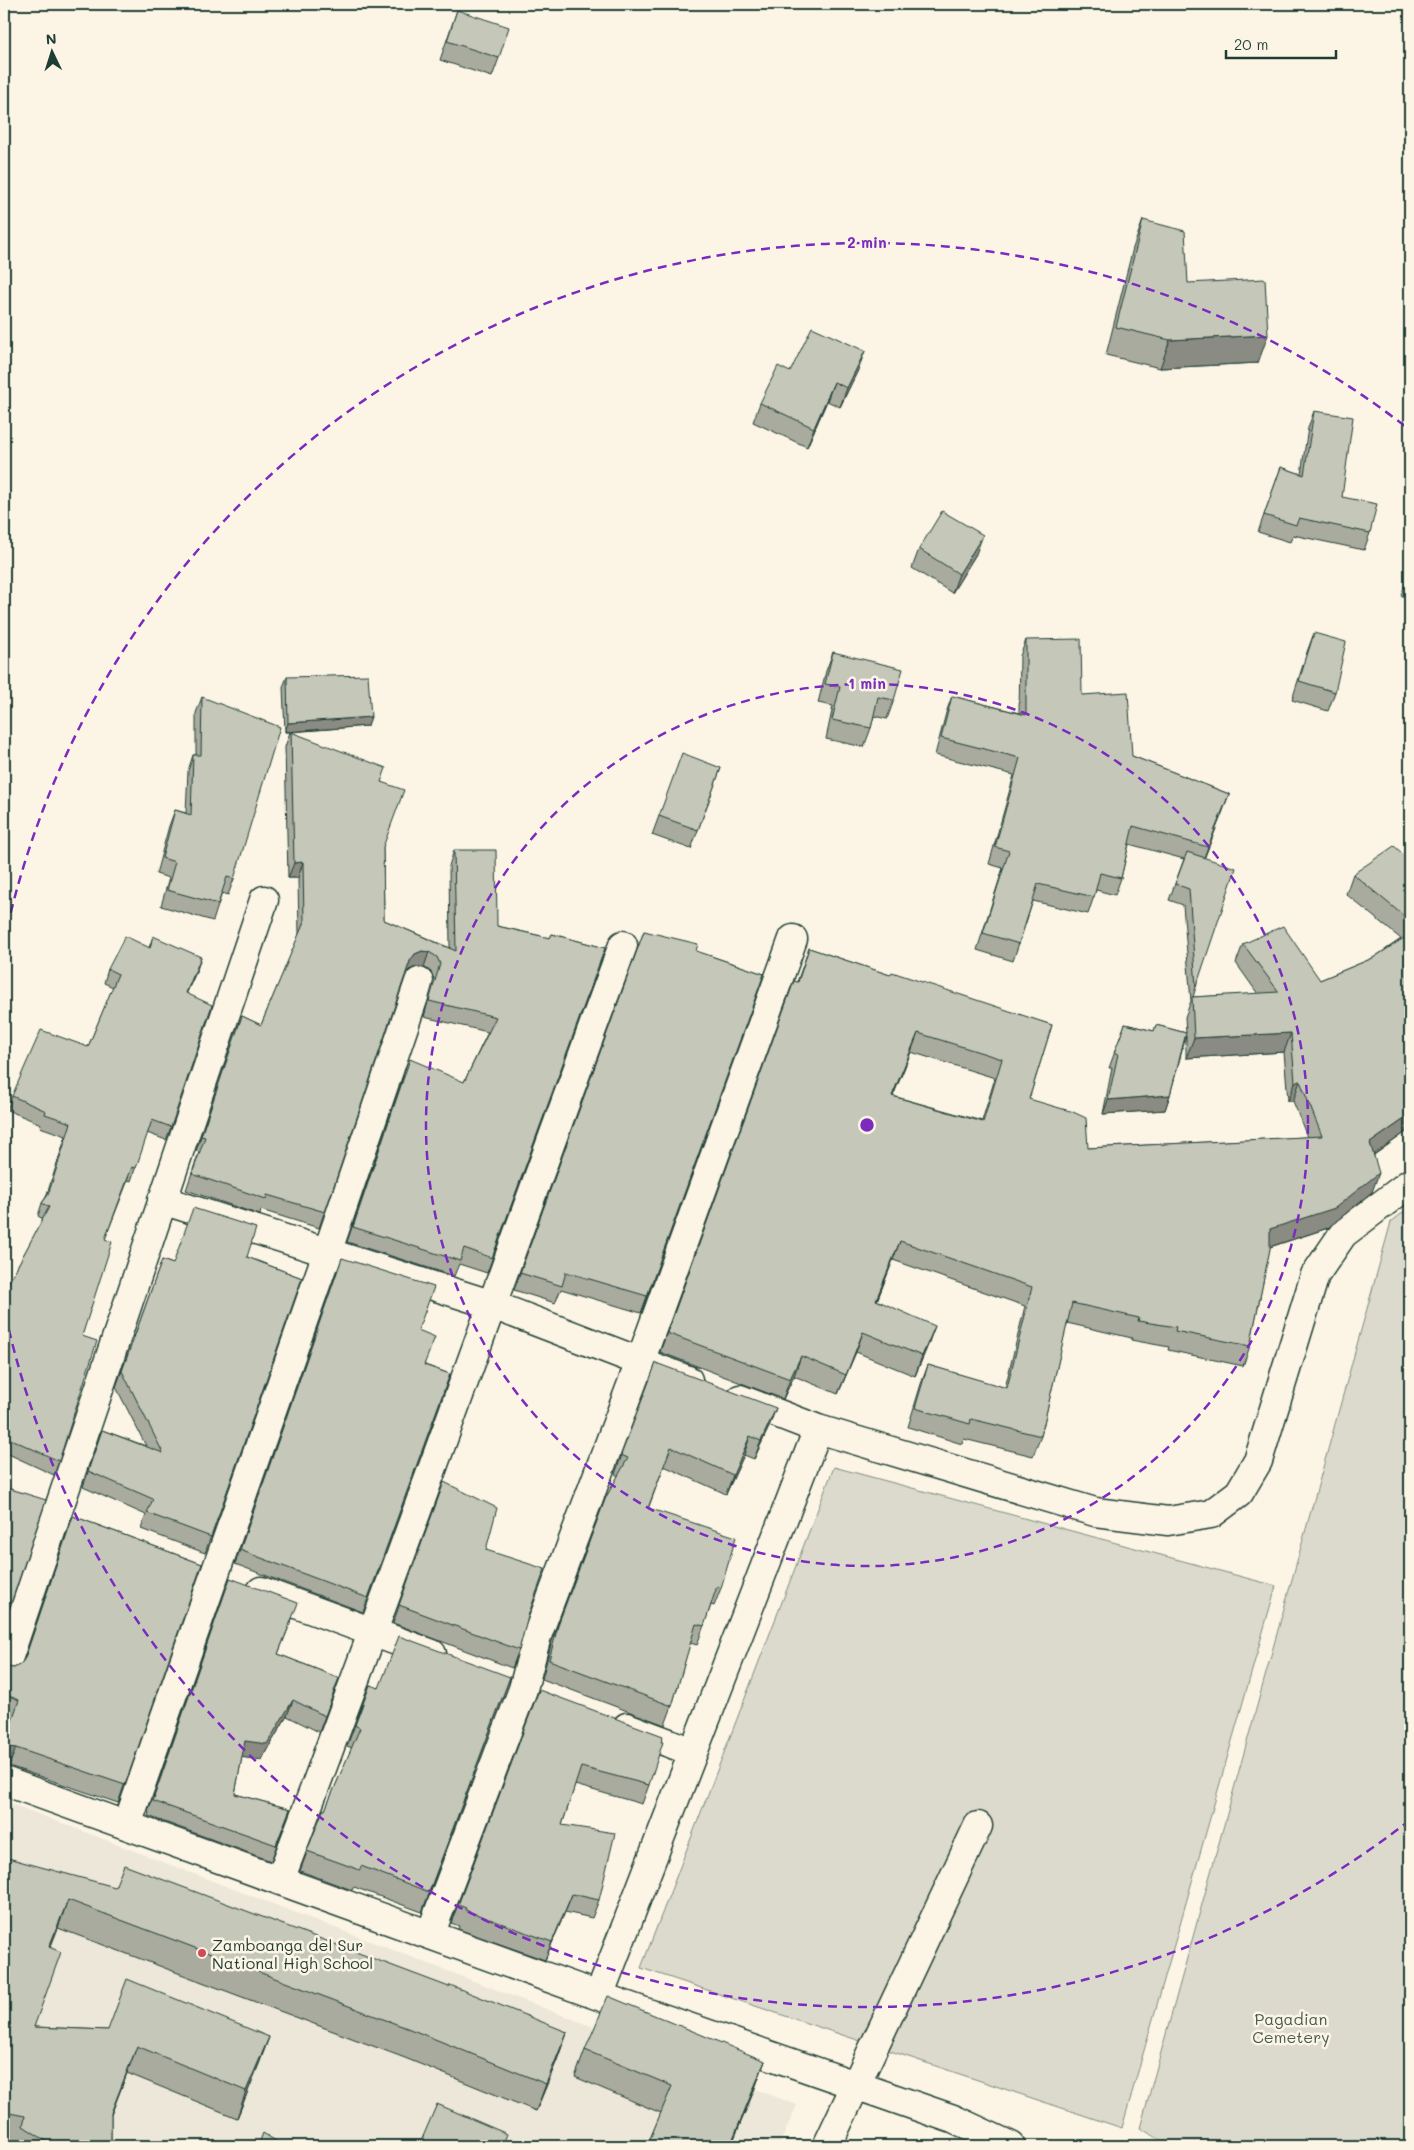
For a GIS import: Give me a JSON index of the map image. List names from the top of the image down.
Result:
{
  "parks": ["Pagadian Cemetery"],
  "places": ["Zamboanga del Sur National High School"],
  "scale_bar": "20 m",
  "north": "top",
  "rings": ["2 min", "1 min"]
}
